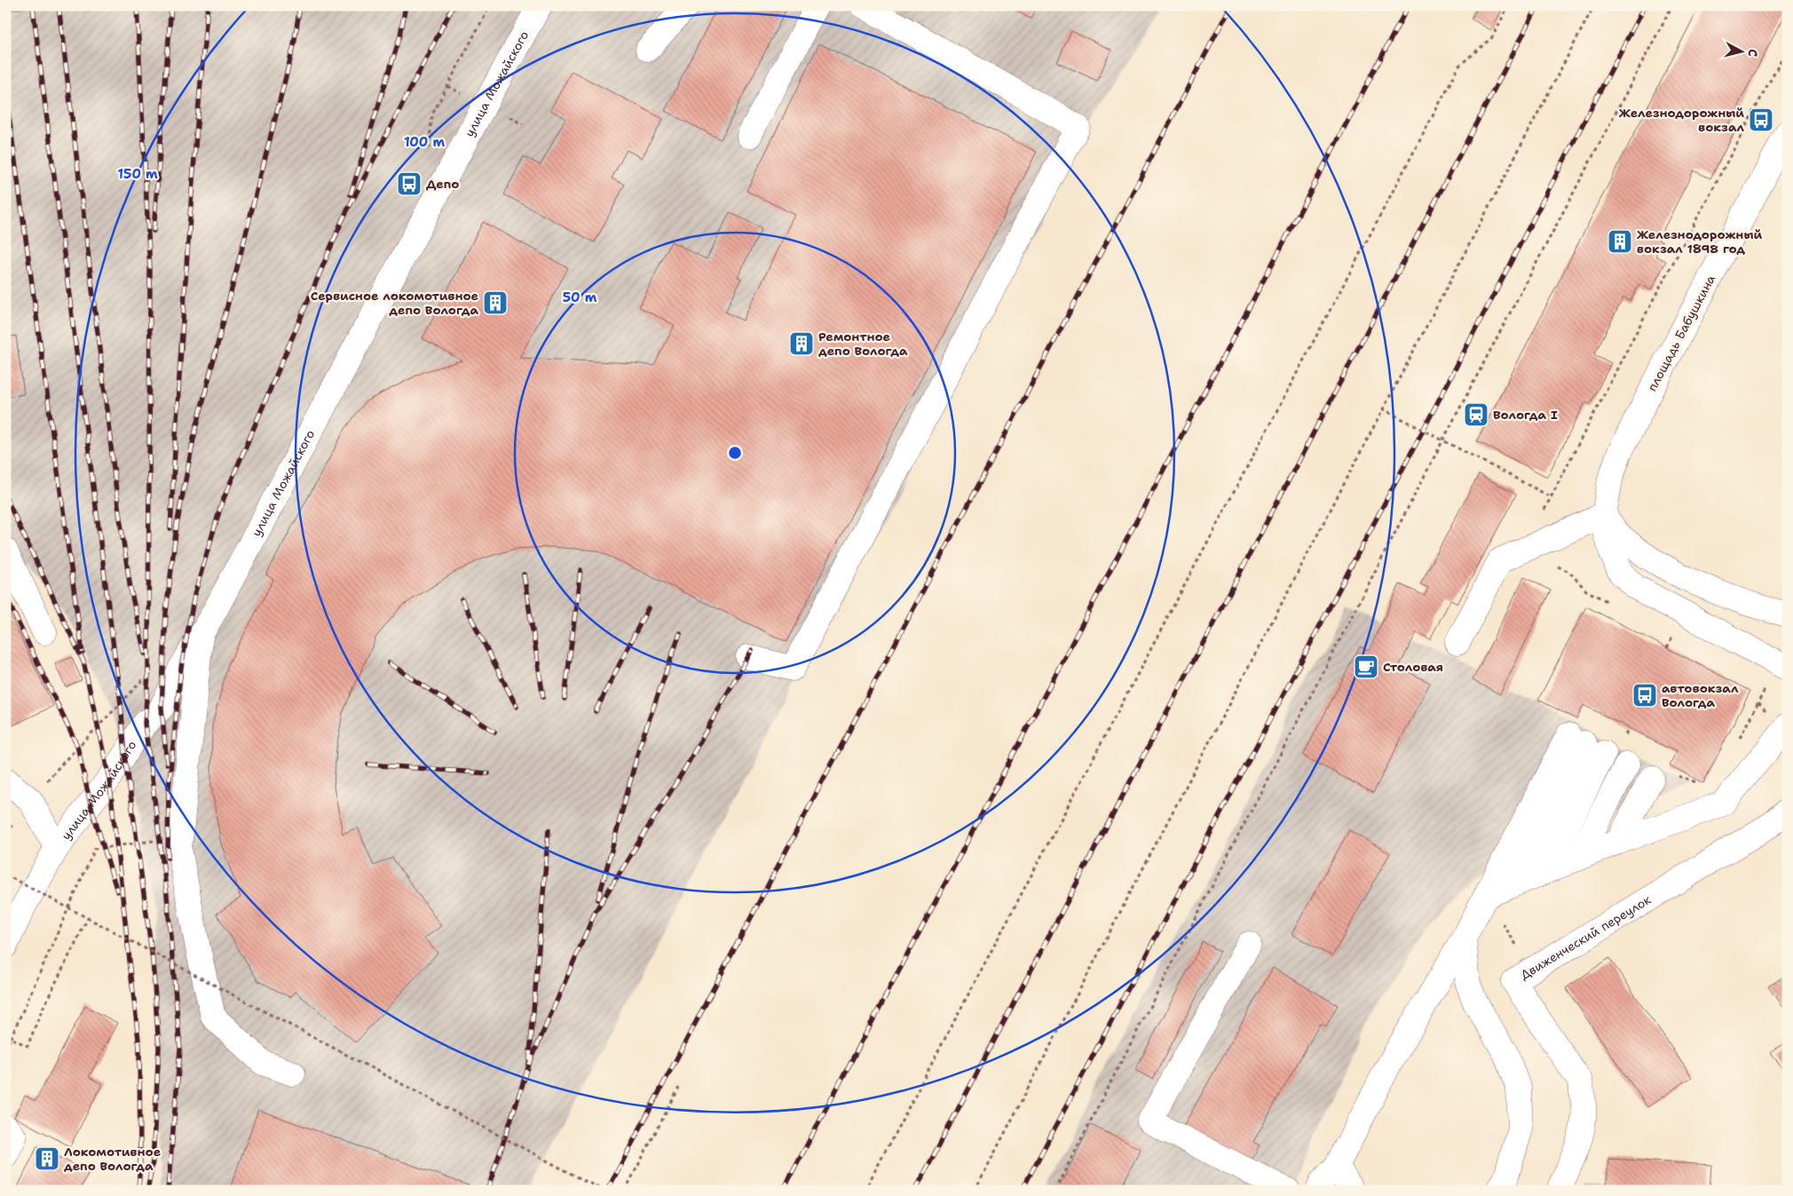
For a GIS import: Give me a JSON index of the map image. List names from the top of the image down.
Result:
{
  "streets": {
    "street": ["улица Можайского", "площадь Бабушкина", "Движенческий переулок"]
  },
  "places": {
    "bus stop": ["Железнодорожный вокзал", "Депо", "автовокзал Вологда"],
    "building": [
      "Железнодорожный вокзал 1898 год",
      "Сервисное локомотивное депо Вологда",
      "Ремонтное депо Вологда",
      "Локомотивное депо Вологда"
    ],
    "station": ["Вологда I"],
    "cafe": ["Столовая"]
  },
  "north": "right",
  "rings": ["100 m", "150 m", "50 m"]
}
